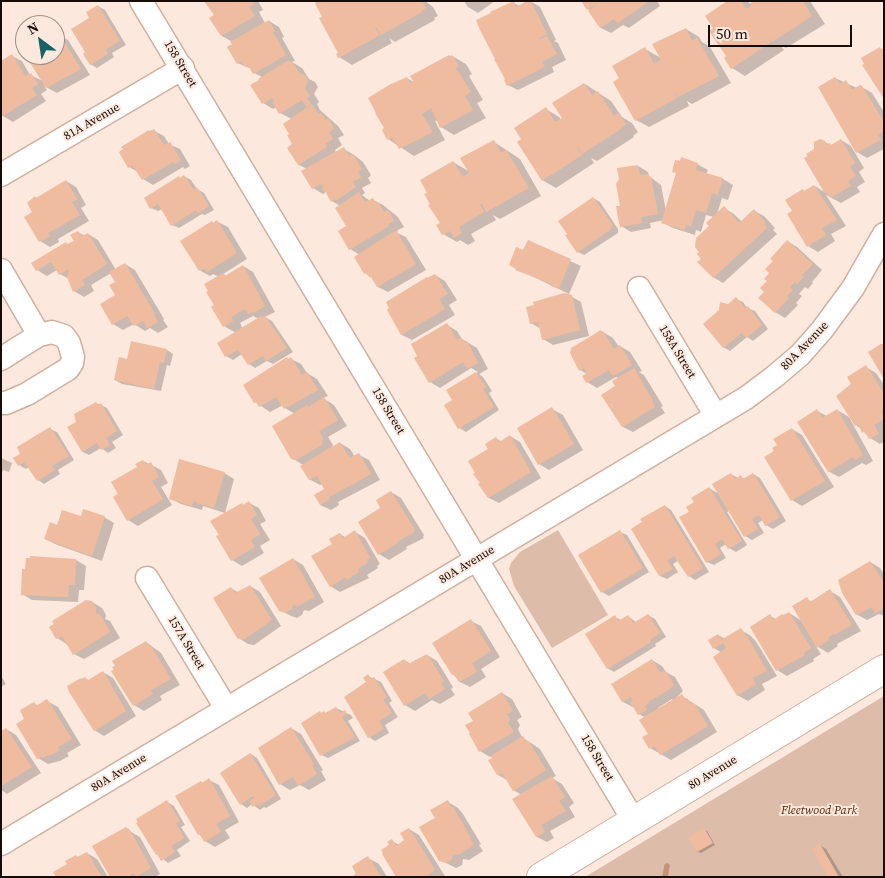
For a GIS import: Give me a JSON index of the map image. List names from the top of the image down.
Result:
{
  "streets": {
    "street": [
      "158 Street",
      "81A Avenue",
      "80A Avenue",
      "158A Street",
      "157A Street",
      "80 Avenue"
    ]
  },
  "crossings": [
    ["158 Street", "81A Avenue"],
    ["158 Street", "80A Avenue"],
    ["158 Street", "80 Avenue"],
    ["80A Avenue", "158A Street"],
    ["80A Avenue", "157A Street"]
  ],
  "parks": ["Fleetwood Park"],
  "scale_bar": "50 m",
  "north": "top left"
}
